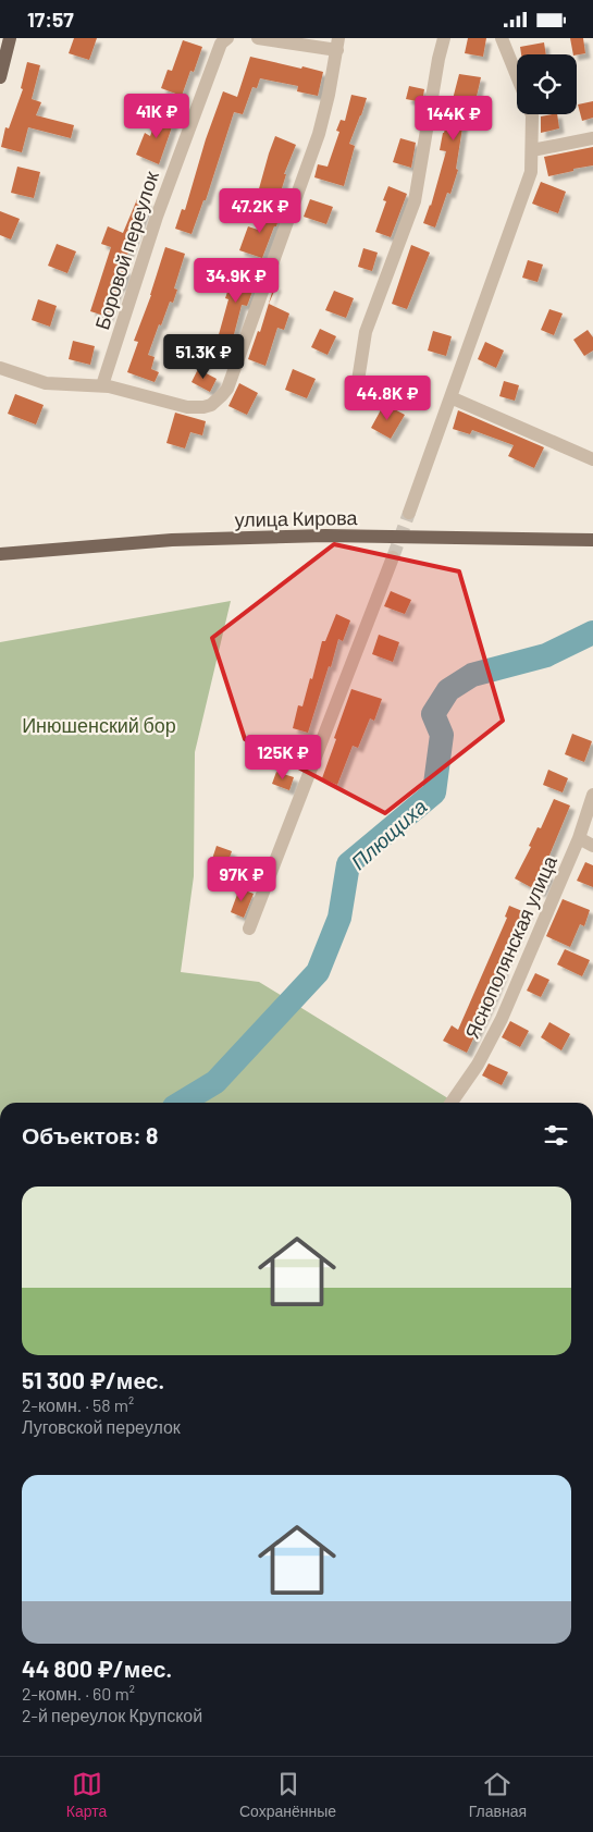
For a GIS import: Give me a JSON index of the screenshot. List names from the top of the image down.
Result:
{
  "streets": {
    "main road": ["улица Кирова"],
    "street": ["Боровой переулок", "Яснополянская улица"]
  },
  "water": ["Плющиха"],
  "parks": ["Инюшенский бор"],
  "page": {
    "status": "17:57",
    "price": [
      "41K ₽",
      "144K ₽",
      "47.2K ₽",
      "34.9K ₽",
      "51.3K ₽",
      "44.8K ₽",
      "125K ₽",
      "97K ₽"
    ],
    "heading": "Объектов: 8",
    "list": [
      {
        "name": "51 300 ₽/мес.",
        "note": "2-комн. · 58 m² · Луговской переулок"
      },
      {
        "name": "44 800 ₽/мес.",
        "note": "2-комн. · 60 m² · 2-й переулок Крупской"
      }
    ],
    "tabs": ["Карта", "Сохранённые", "Главная"]
  }
}
